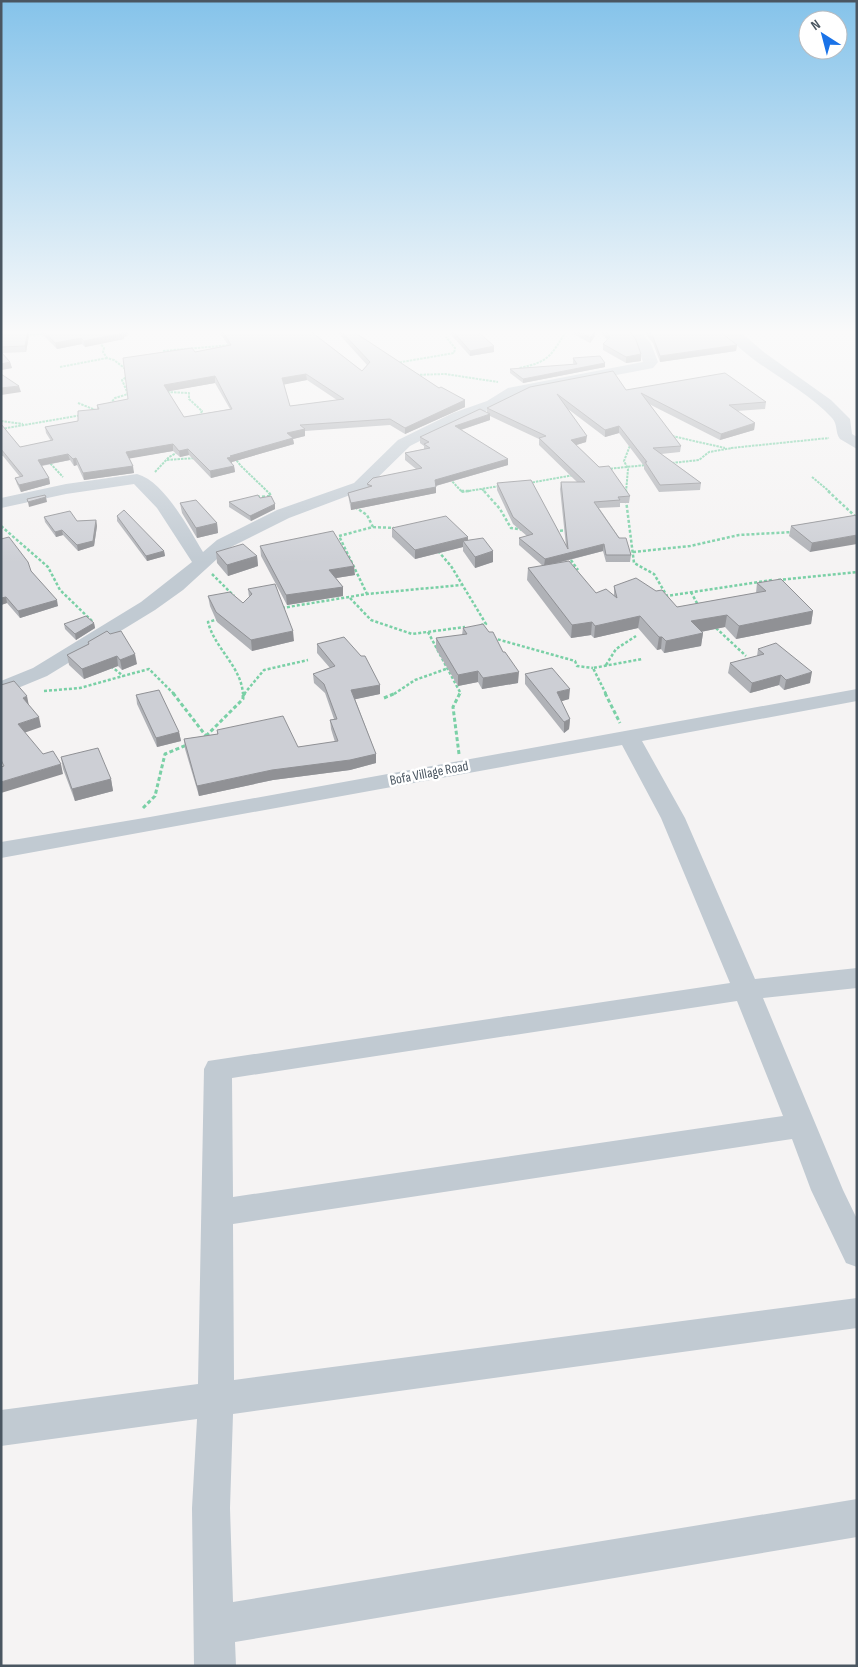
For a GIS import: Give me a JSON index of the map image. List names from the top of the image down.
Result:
{
  "streets": {
    "street": ["Bofa Village Road"]
  },
  "north": "top left"
}
